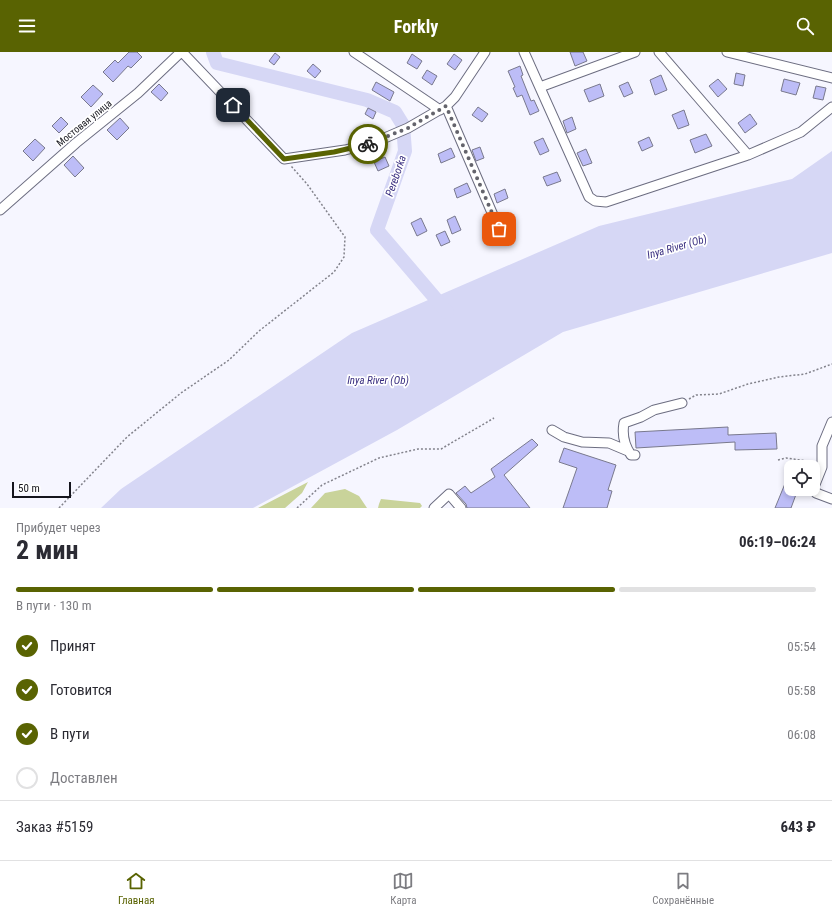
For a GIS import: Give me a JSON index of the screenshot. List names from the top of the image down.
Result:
{
  "streets": {
    "street": ["Мостовая улица"]
  },
  "water": ["Pereborka", "Inya River (Ob)"],
  "scale_bar": "50 m",
  "page": {
    "header": "Forkly",
    "scale": "50 m",
    "heading": ["2 мин", "Прибудет через", "06:19–06:24"],
    "panel": ["Заказ #5159", "643 ₽"],
    "bar": "В пути · 130 m",
    "list": [
      ["Принят", "05:54"],
      ["Готовится", "05:58"],
      ["В пути", "06:08"],
      "Доставлен"
    ],
    "tabs": ["Главная", "Карта", "Сохранённые"]
  }
}
